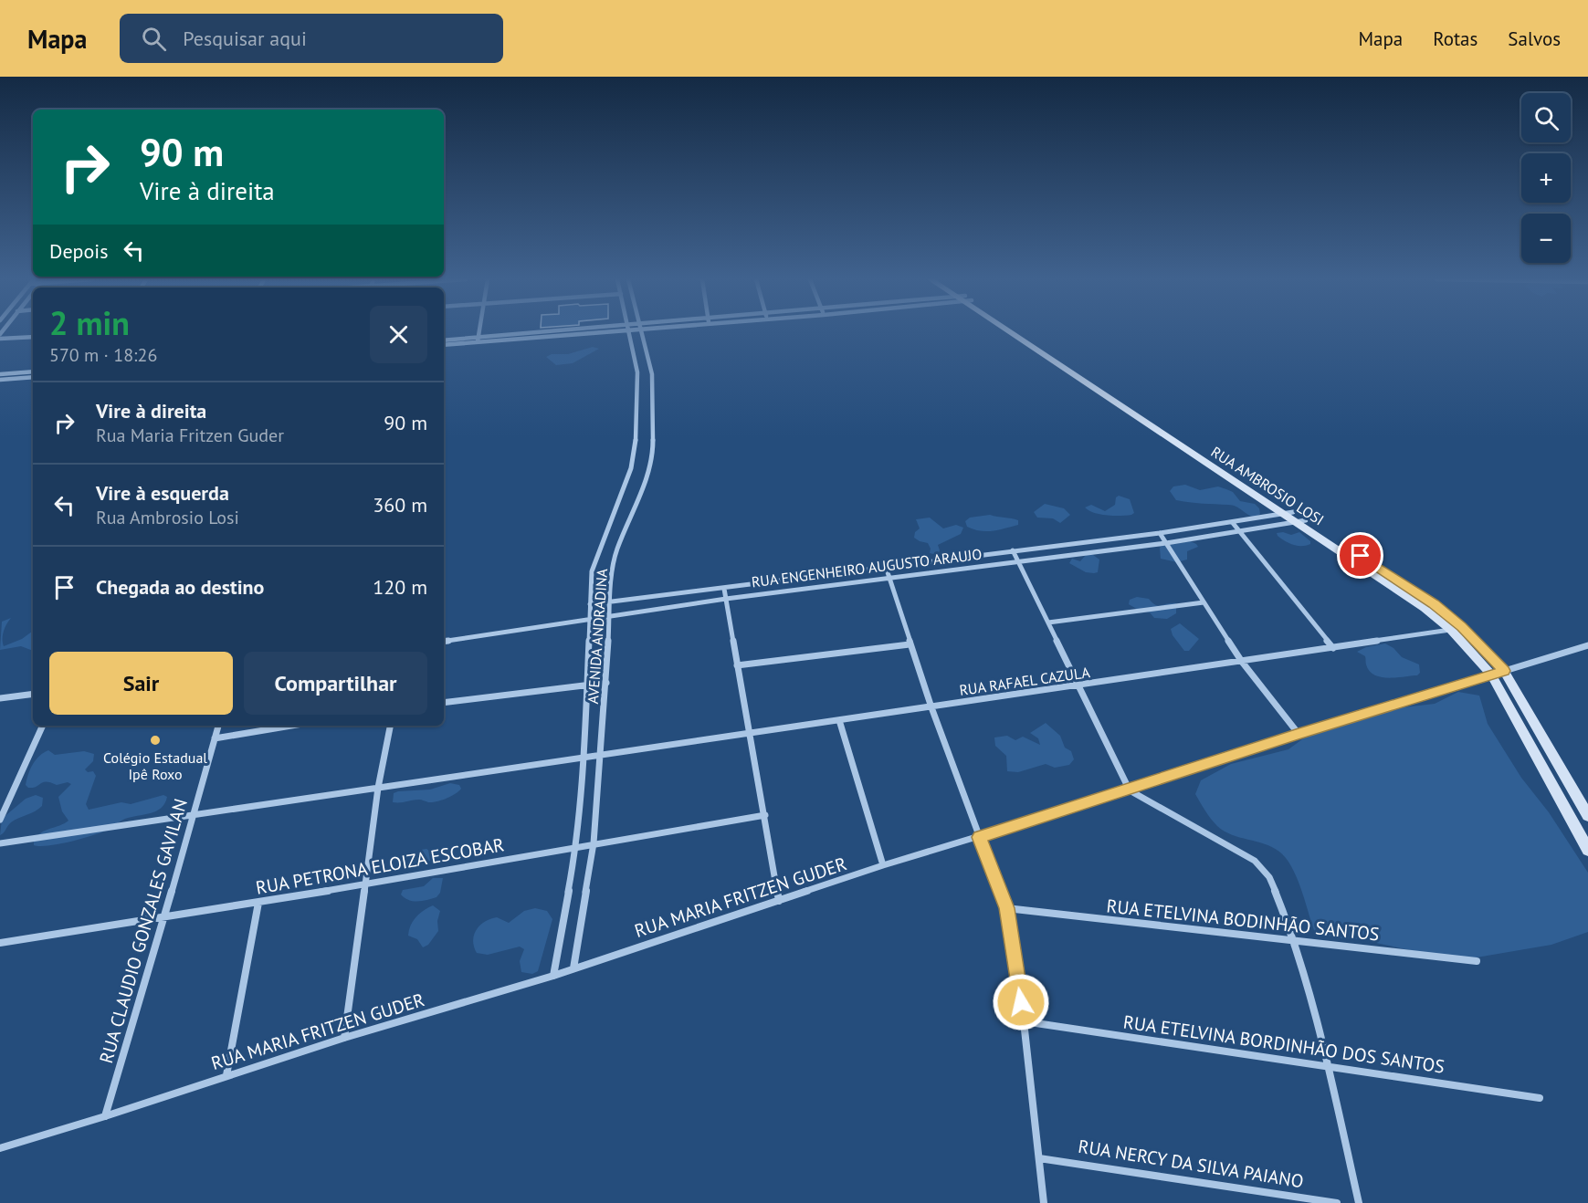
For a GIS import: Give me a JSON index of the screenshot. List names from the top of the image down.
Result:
{
  "streets": {
    "street": [
      "RUA AMBROSIO LOSI",
      "RUA ENGENHEIRO AUGUSTO ARAUJO",
      "AVENIDA ANDRADINA",
      "RUA RAFAEL CAZULA",
      "RUA PETRONA ELOIZA ESCOBAR",
      "RUA MARIA FRITZEN GUDER",
      "RUA ETELVINA BODINHÃO SANTOS",
      "RUA CLAUDIO GONZALES GAVILAN",
      "RUA ETELVINA BORDINHÃO DOS SANTOS",
      "RUA NERCY DA SILVA PAIANO"
    ]
  },
  "crossings": [
    ["RUA AMBROSIO LOSI", "RUA ENGENHEIRO AUGUSTO ARAUJO"],
    ["RUA AMBROSIO LOSI", "RUA RAFAEL CAZULA"],
    ["RUA AMBROSIO LOSI", "RUA MARIA FRITZEN GUDER"],
    ["RUA ENGENHEIRO AUGUSTO ARAUJO", "AVENIDA ANDRADINA"],
    ["AVENIDA ANDRADINA", "RUA RAFAEL CAZULA"],
    ["AVENIDA ANDRADINA", "RUA PETRONA ELOIZA ESCOBAR"],
    ["AVENIDA ANDRADINA", "RUA MARIA FRITZEN GUDER"],
    ["RUA RAFAEL CAZULA", "RUA CLAUDIO GONZALES GAVILAN"],
    ["RUA PETRONA ELOIZA ESCOBAR", "RUA CLAUDIO GONZALES GAVILAN"],
    ["RUA MARIA FRITZEN GUDER", "RUA CLAUDIO GONZALES GAVILAN"]
  ],
  "places": ["Colégio Estadual Ipê Roxo"],
  "page": {
    "header": "Mapa",
    "search": "Pesquisar aqui",
    "nav": ["Mapa", "Rotas", "Salvos"],
    "map_buttons": ["+", "−"],
    "turn": ["90 m", "Vire à direita"],
    "then": "Depois",
    "heading": ["2 min", "570 m · 18:26"],
    "list": [
      {
        "name": "Vire à direita",
        "note": "Rua Maria Fritzen Guder",
        "value": "90 m"
      },
      {
        "name": "Vire à esquerda",
        "note": "Rua Ambrosio Losi",
        "value": "360 m"
      },
      {
        "name": "Chegada ao destino",
        "value": "120 m"
      }
    ],
    "buttons": ["Sair", "Compartilhar"]
  }
}
